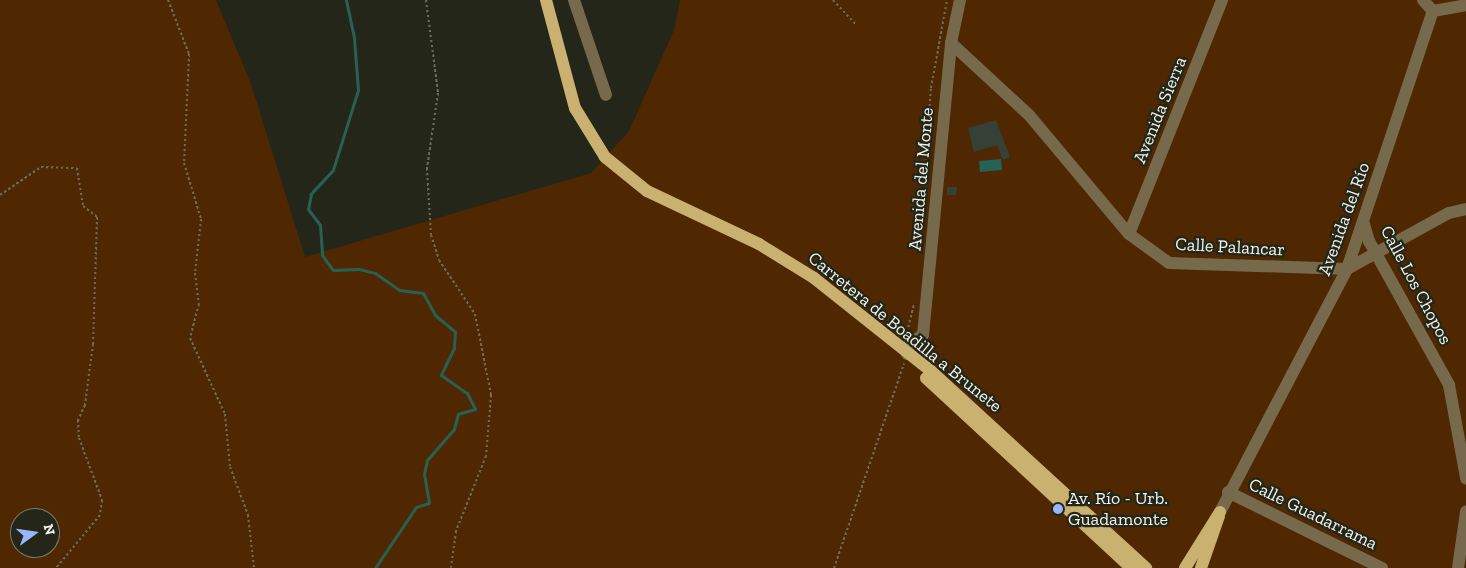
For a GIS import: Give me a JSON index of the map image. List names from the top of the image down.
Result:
{
  "streets": {
    "main road": ["Carretera de Boadilla a Brunete"],
    "street": [
      "Avenida Sierra",
      "Avenida del Monte",
      "Avenida del Río",
      "Calle Palancar",
      "Calle Los Chopos",
      "Calle Guadarrama"
    ]
  },
  "crossings": [
    ["Avenida Sierra", "Calle Palancar"],
    ["Avenida del Monte", "Calle Palancar"],
    ["Avenida del Monte", "Carretera de Boadilla a Brunete"],
    ["Avenida del Río", "Calle Palancar"],
    ["Avenida del Río", "Calle Los Chopos"],
    ["Avenida del Río", "Calle Guadarrama"],
    ["Calle Palancar", "Calle Los Chopos"]
  ],
  "places": ["Av. Río - Urb. Guadamonte"],
  "north": "right"
}
